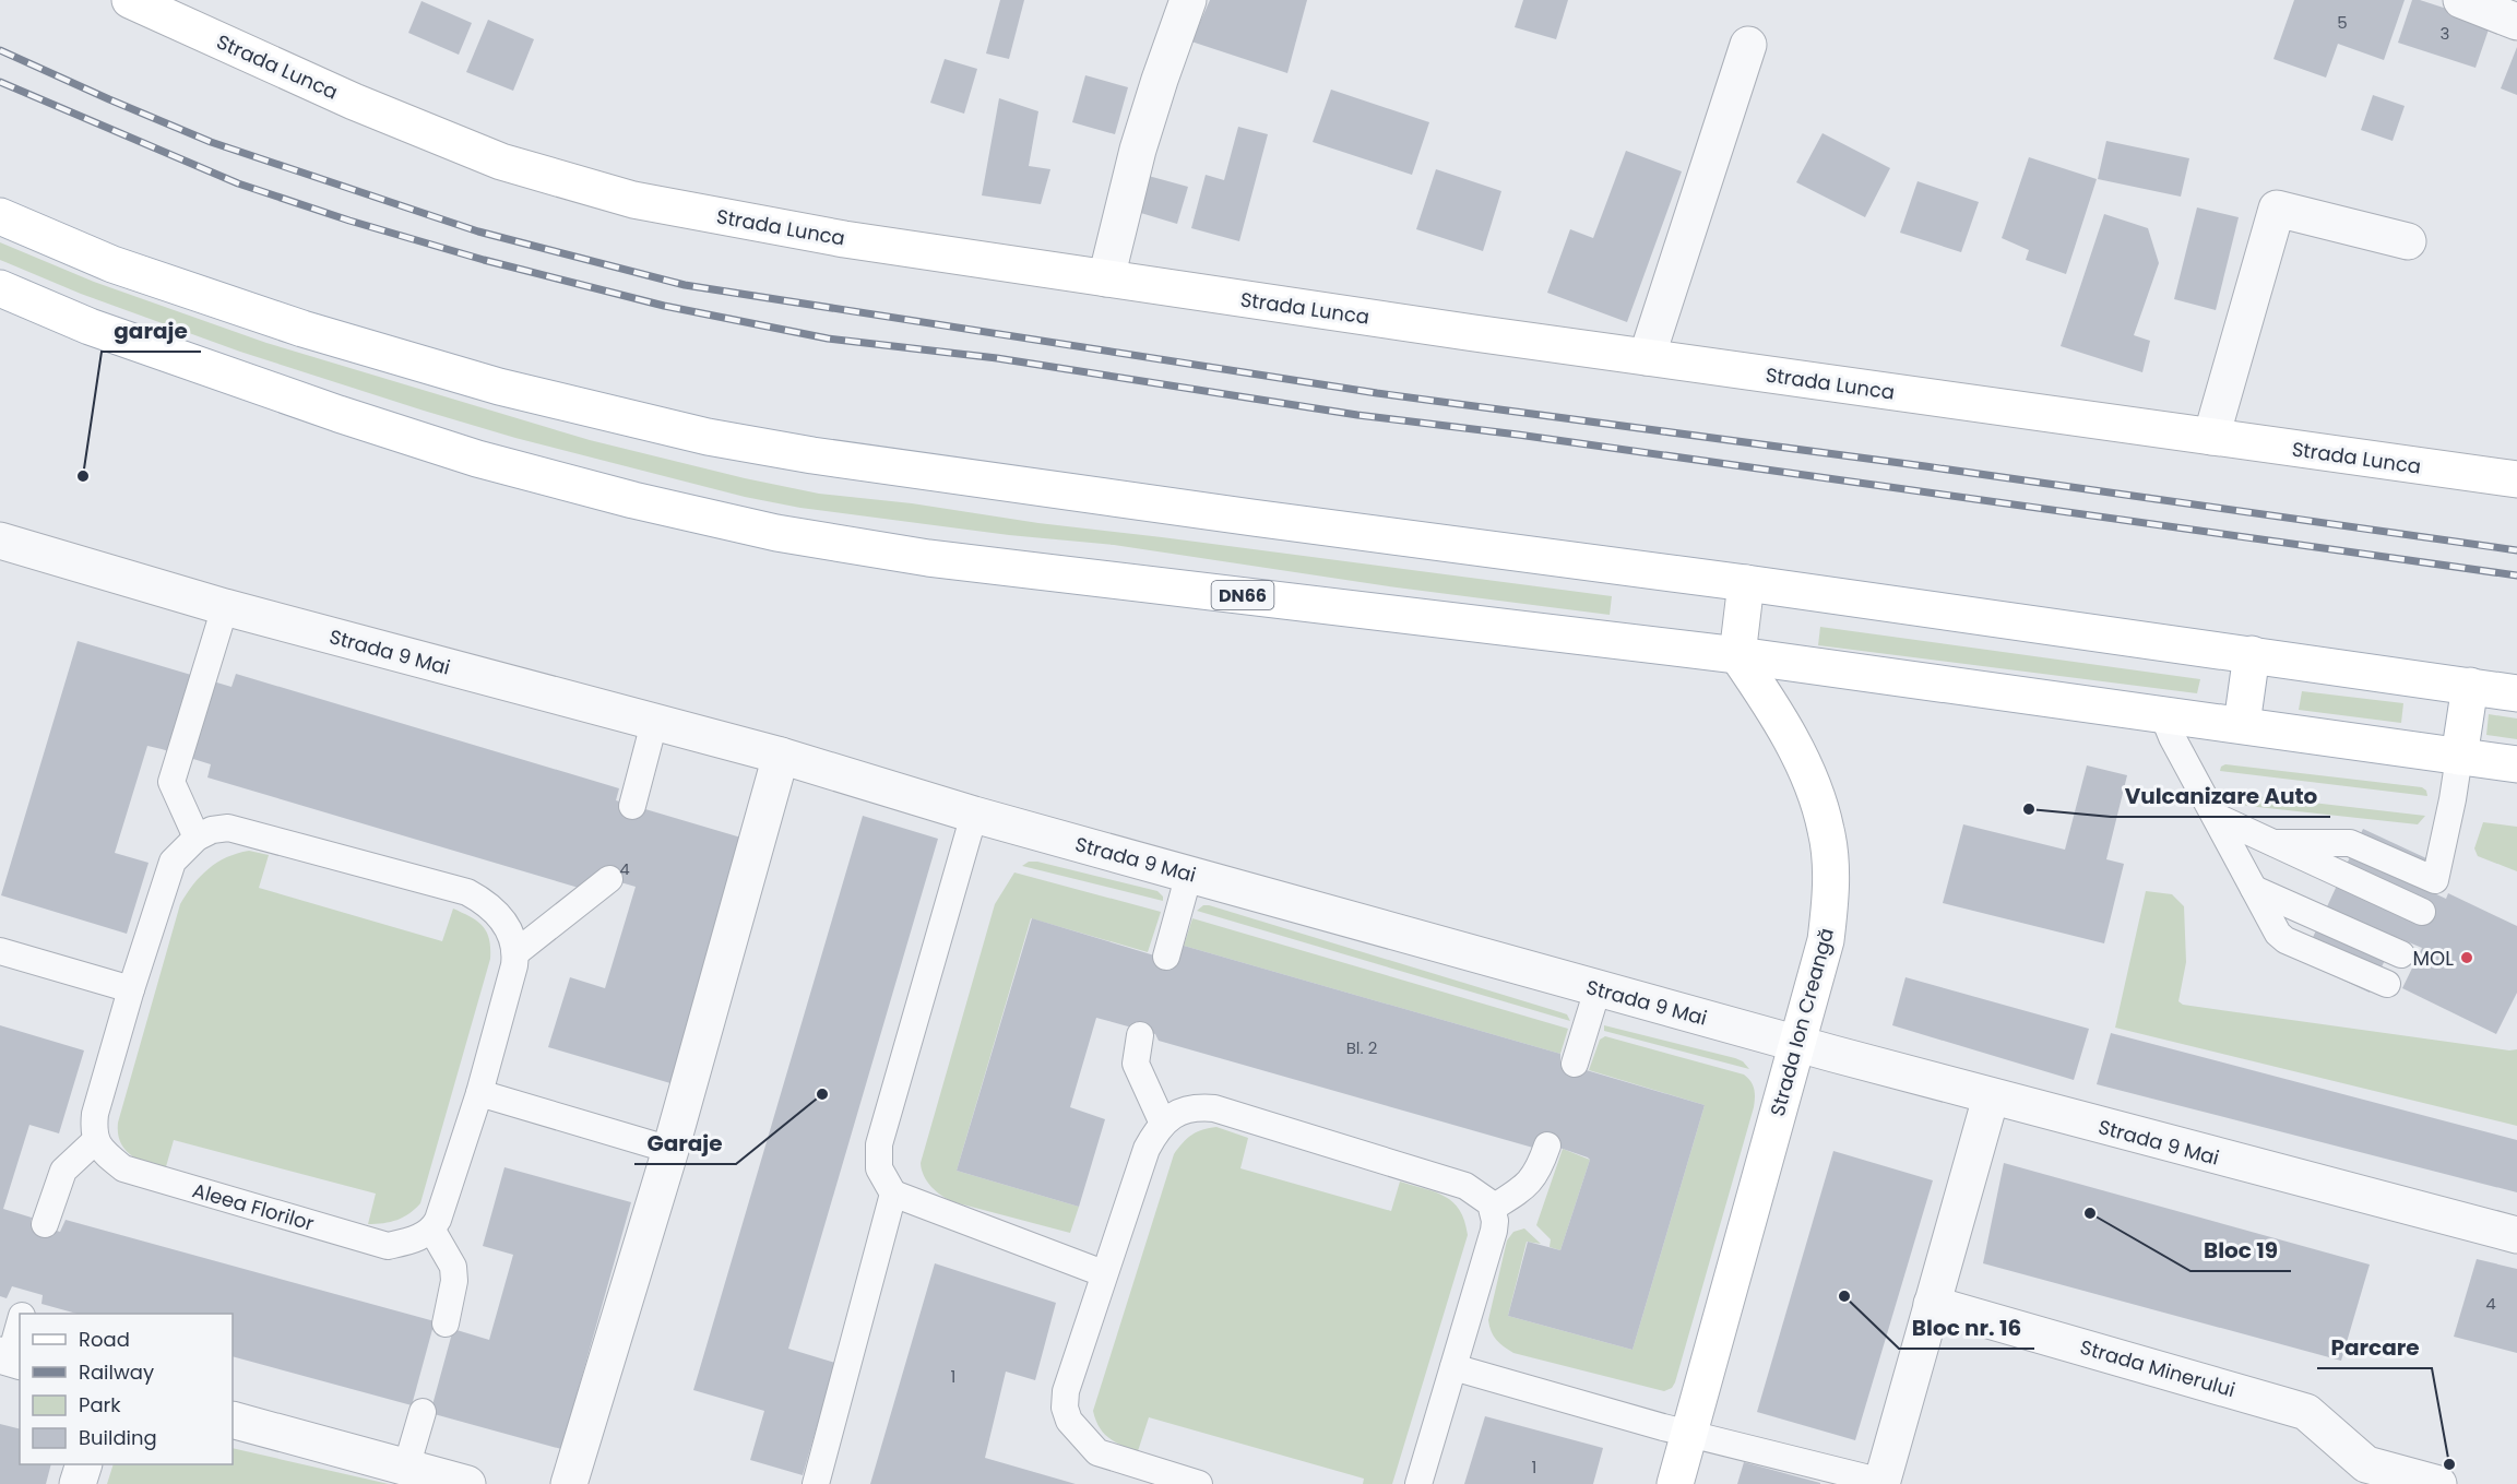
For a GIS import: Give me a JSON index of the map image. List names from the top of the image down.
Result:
{
  "streets": {
    "main road": ["Strada Lunca", "DN66", "Strada Ion Creangă"],
    "street": ["Strada 9 Mai", "Strada Minerului"],
    "lane": ["Aleea Florilor"]
  },
  "crossings": [
    ["DN66", "Strada Ion Creangă"],
    ["Strada 9 Mai", "Strada Ion Creangă"]
  ],
  "places": [
    "garaje",
    "Vulcanizare Auto",
    "MOL",
    "Garaje",
    "Bloc 19",
    "Bloc nr. 16",
    "Parcare"
  ],
  "house_numbers": [
    "5",
    "3",
    "4",
    "Bl. 2",
    "4",
    "1",
    "1"
  ],
  "legend": [
    "Road",
    "Railway",
    "Park",
    "Building"
  ]
}
